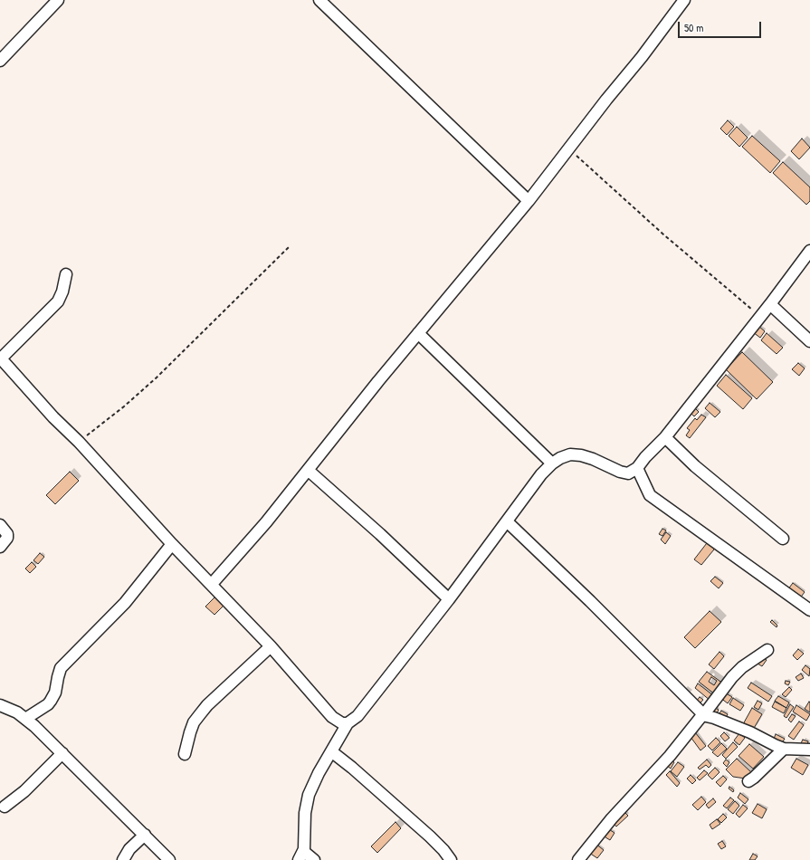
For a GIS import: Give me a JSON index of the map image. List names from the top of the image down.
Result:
{
  "scale_bar": "50 m"
}
